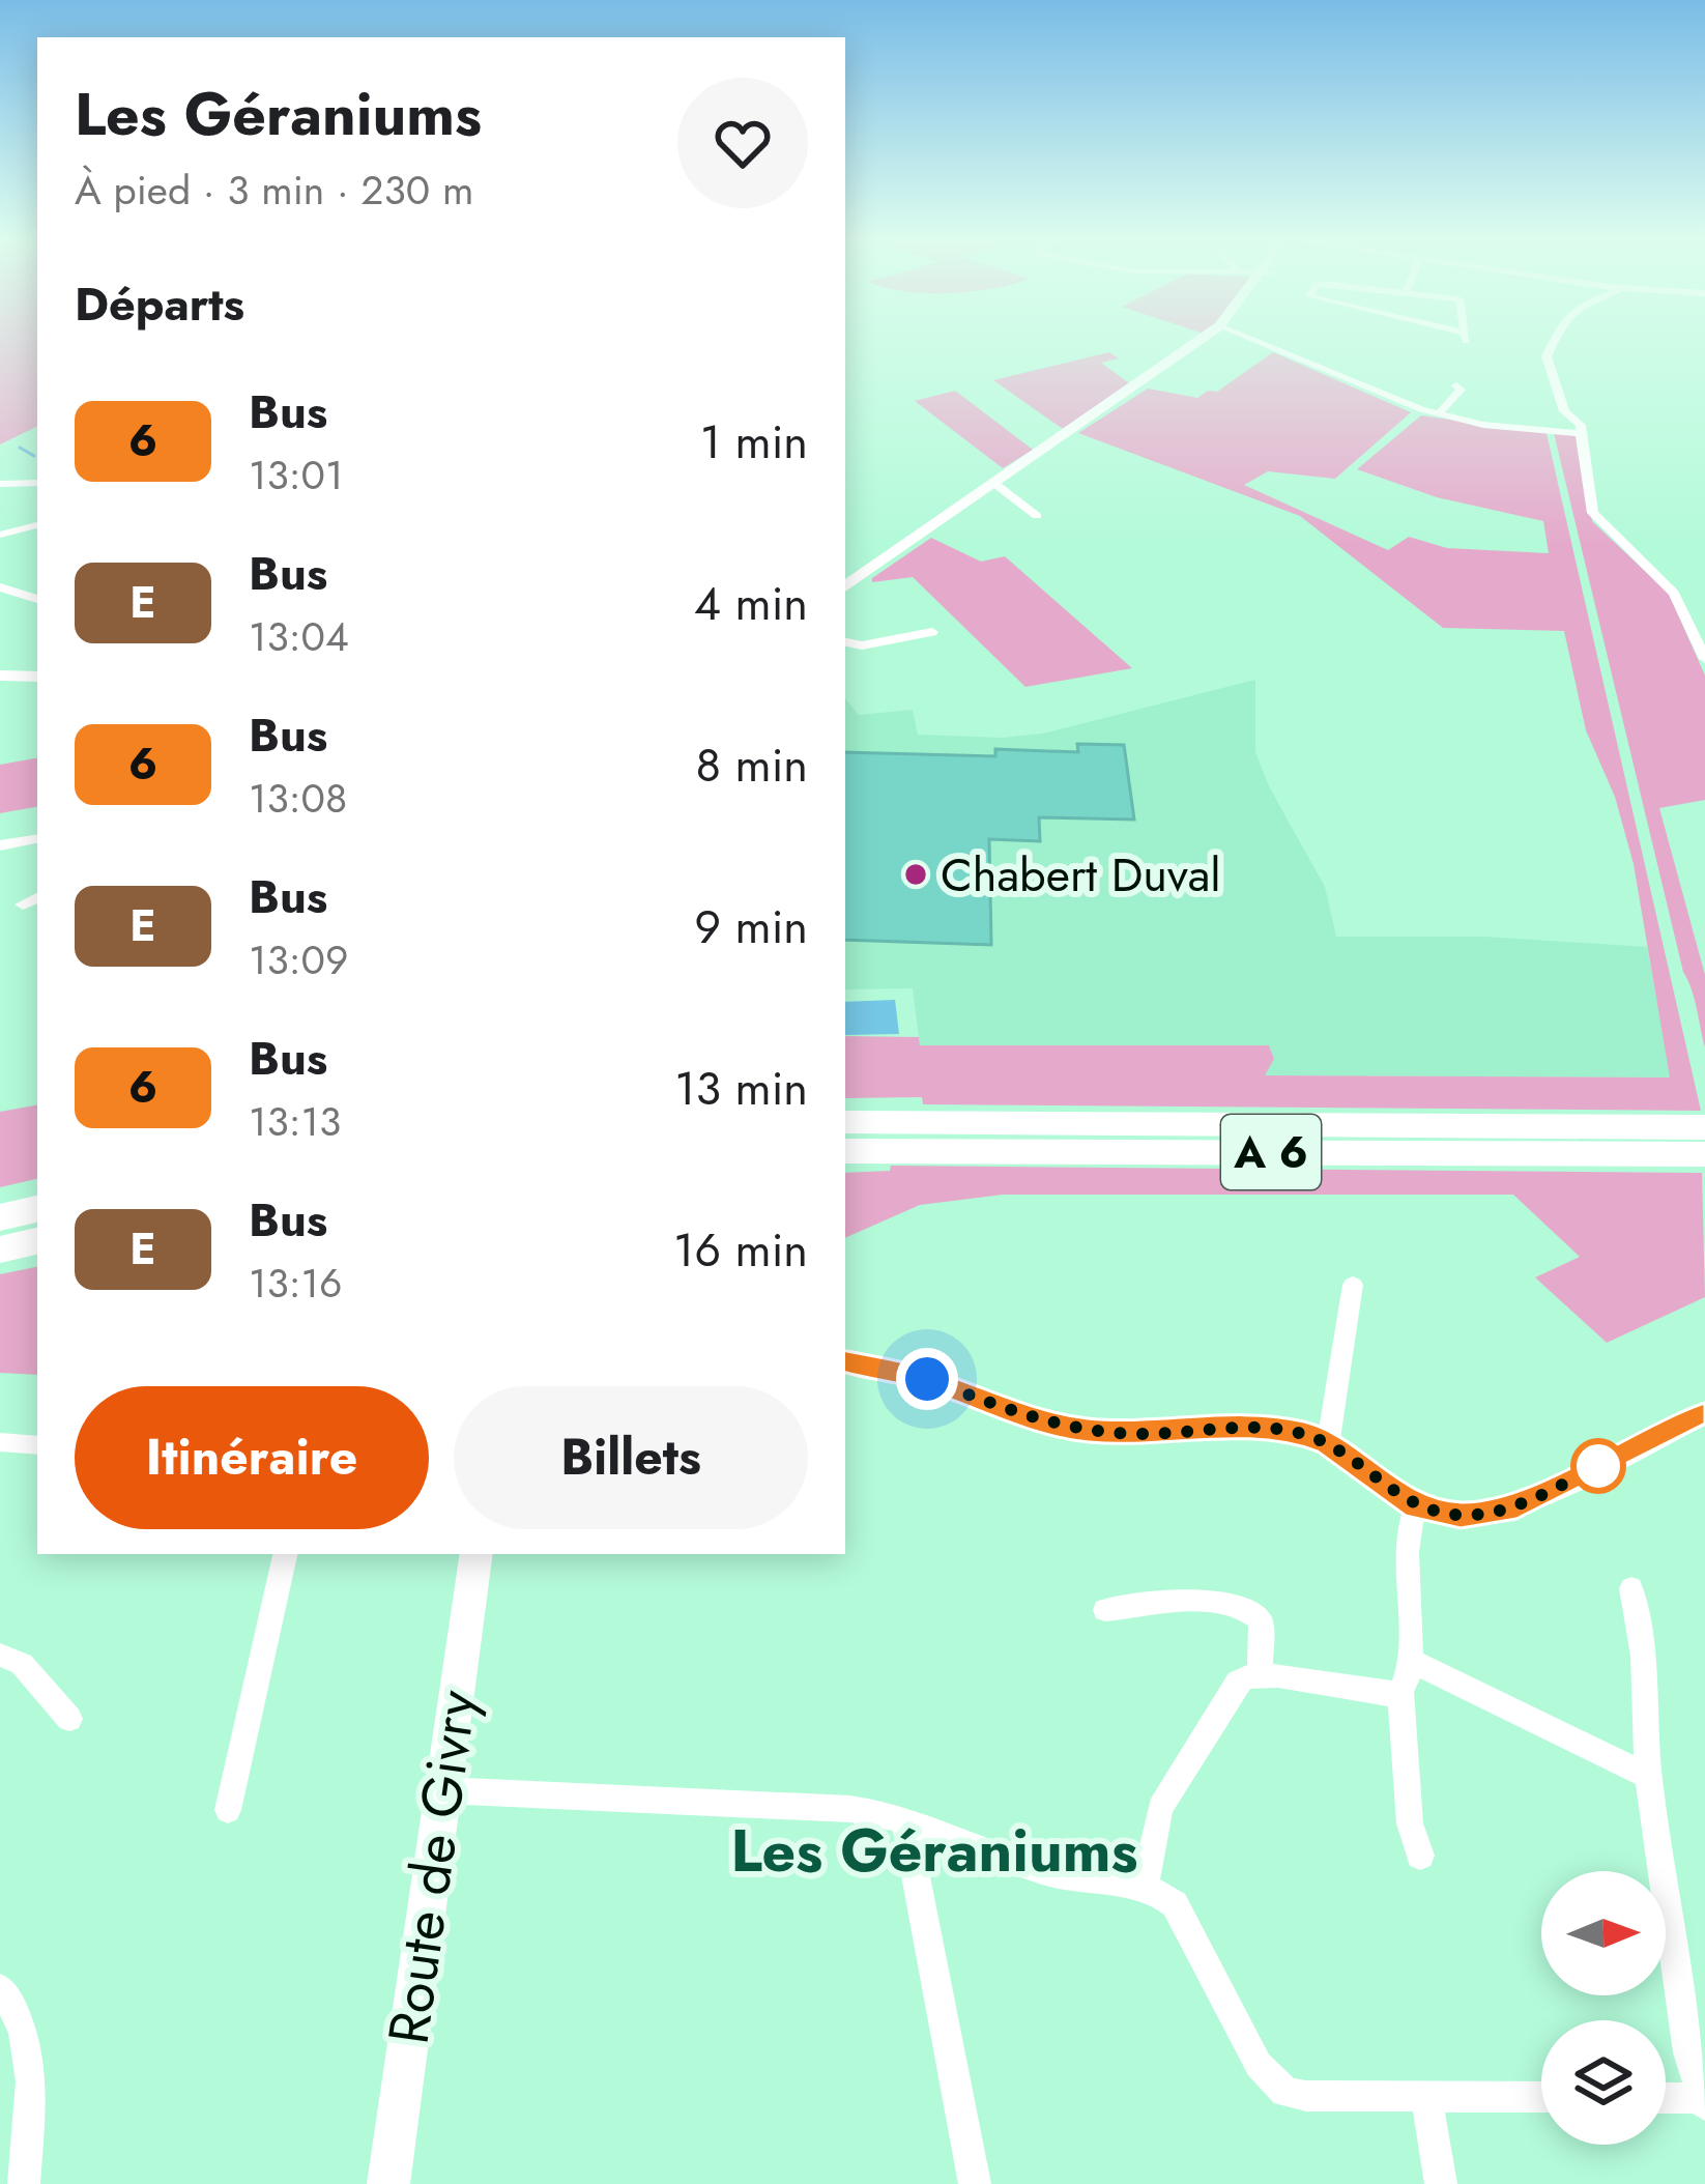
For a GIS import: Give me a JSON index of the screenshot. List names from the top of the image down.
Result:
{
  "streets": {
    "highway": ["A 6"],
    "main road": ["Route de Givry"]
  },
  "districts": ["Les Géraniums"],
  "places": ["Chabert Duval"],
  "lines": ["bus line 6"],
  "north": "right",
  "page": {
    "heading": [
      ["Les Géraniums", "À pied · 3 min · 230 m"],
      "Départs"
    ],
    "list": [
      {
        "mark": "6",
        "name": "Bus",
        "note": "13:01",
        "value": "1 min"
      },
      {
        "mark": "E",
        "name": "Bus",
        "note": "13:04",
        "value": "4 min"
      },
      {
        "mark": "6",
        "name": "Bus",
        "note": "13:08",
        "value": "8 min"
      },
      {
        "mark": "E",
        "name": "Bus",
        "note": "13:09",
        "value": "9 min"
      },
      {
        "mark": "6",
        "name": "Bus",
        "note": "13:13",
        "value": "13 min"
      },
      {
        "mark": "E",
        "name": "Bus",
        "note": "13:16",
        "value": "16 min"
      }
    ],
    "buttons": ["Itinéraire", "Billets"]
  }
}
